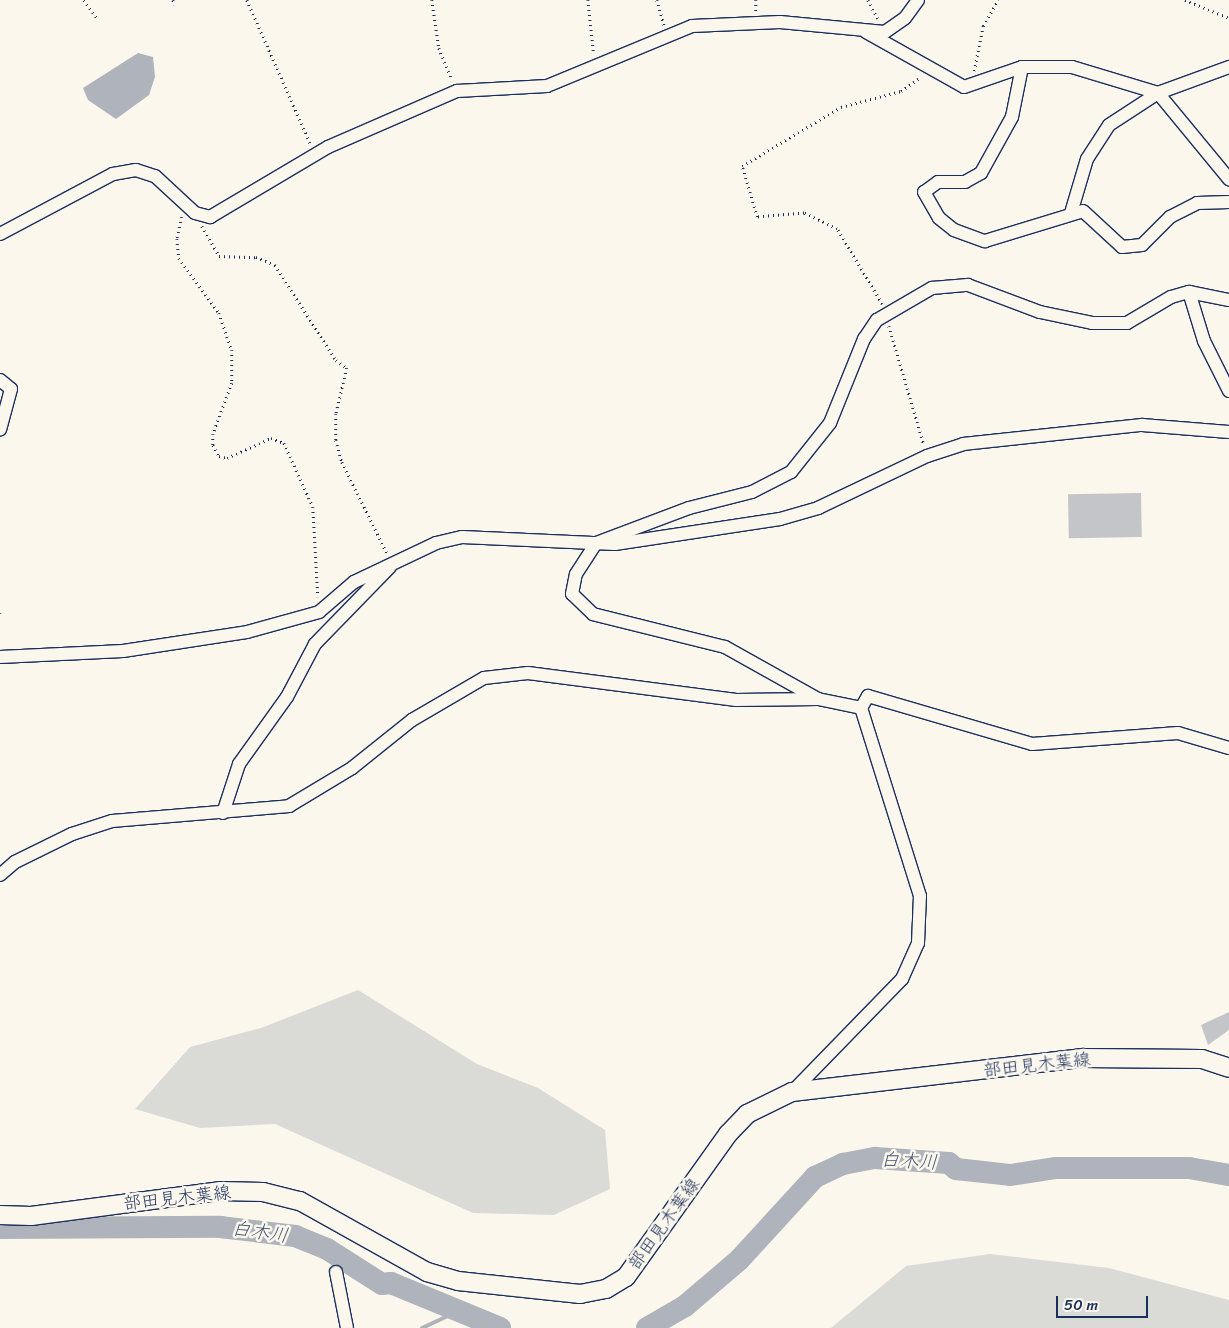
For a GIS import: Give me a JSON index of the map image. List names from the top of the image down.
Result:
{
  "streets": {
    "main road": ["部田見木葉線"]
  },
  "water": ["白木川"],
  "scale_bar": "50 m"
}
